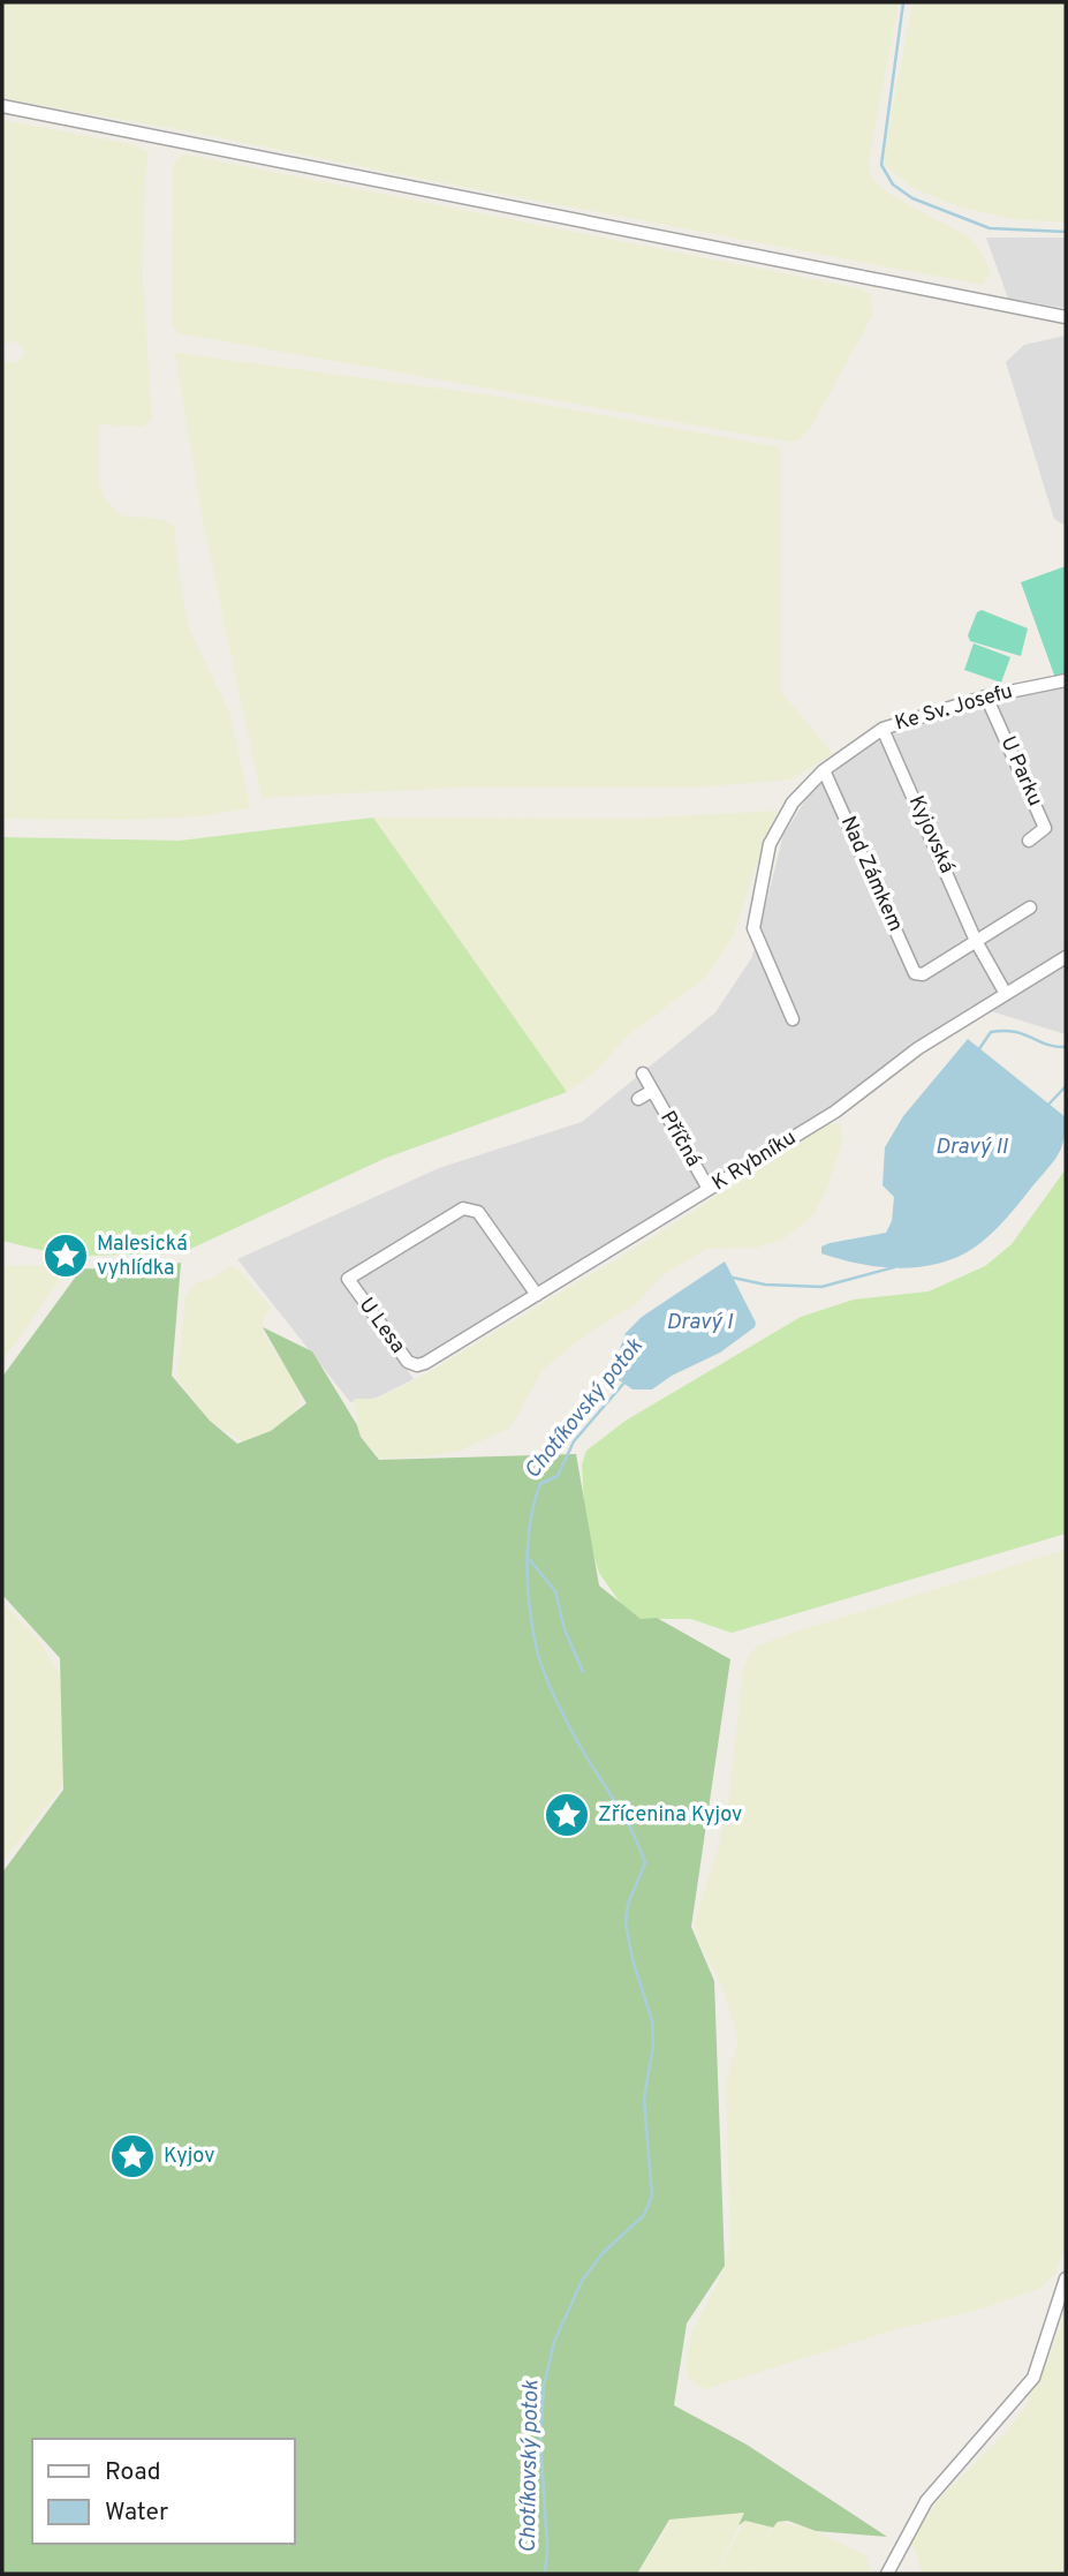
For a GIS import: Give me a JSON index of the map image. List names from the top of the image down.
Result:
{
  "streets": {
    "street": [
      "Ke Sv. Josefu",
      "U Parku",
      "Kyjovská",
      "Nad Zámkem",
      "Příčná",
      "K Rybníku",
      "U Lesa"
    ]
  },
  "crossings": [
    ["Ke Sv. Josefu", "U Parku"],
    ["Ke Sv. Josefu", "Kyjovská"],
    ["Ke Sv. Josefu", "Nad Zámkem"],
    ["Kyjovská", "Nad Zámkem"],
    ["Kyjovská", "K Rybníku"],
    ["Příčná", "K Rybníku"],
    ["K Rybníku", "U Lesa"]
  ],
  "water": ["Dravý II", "Dravý I", "Chotíkovský potok"],
  "places": {
    "place": ["Malesická vyhlídka", "Zřícenina Kyjov", "Kyjov"]
  },
  "legend": ["Road", "Water"]
}
